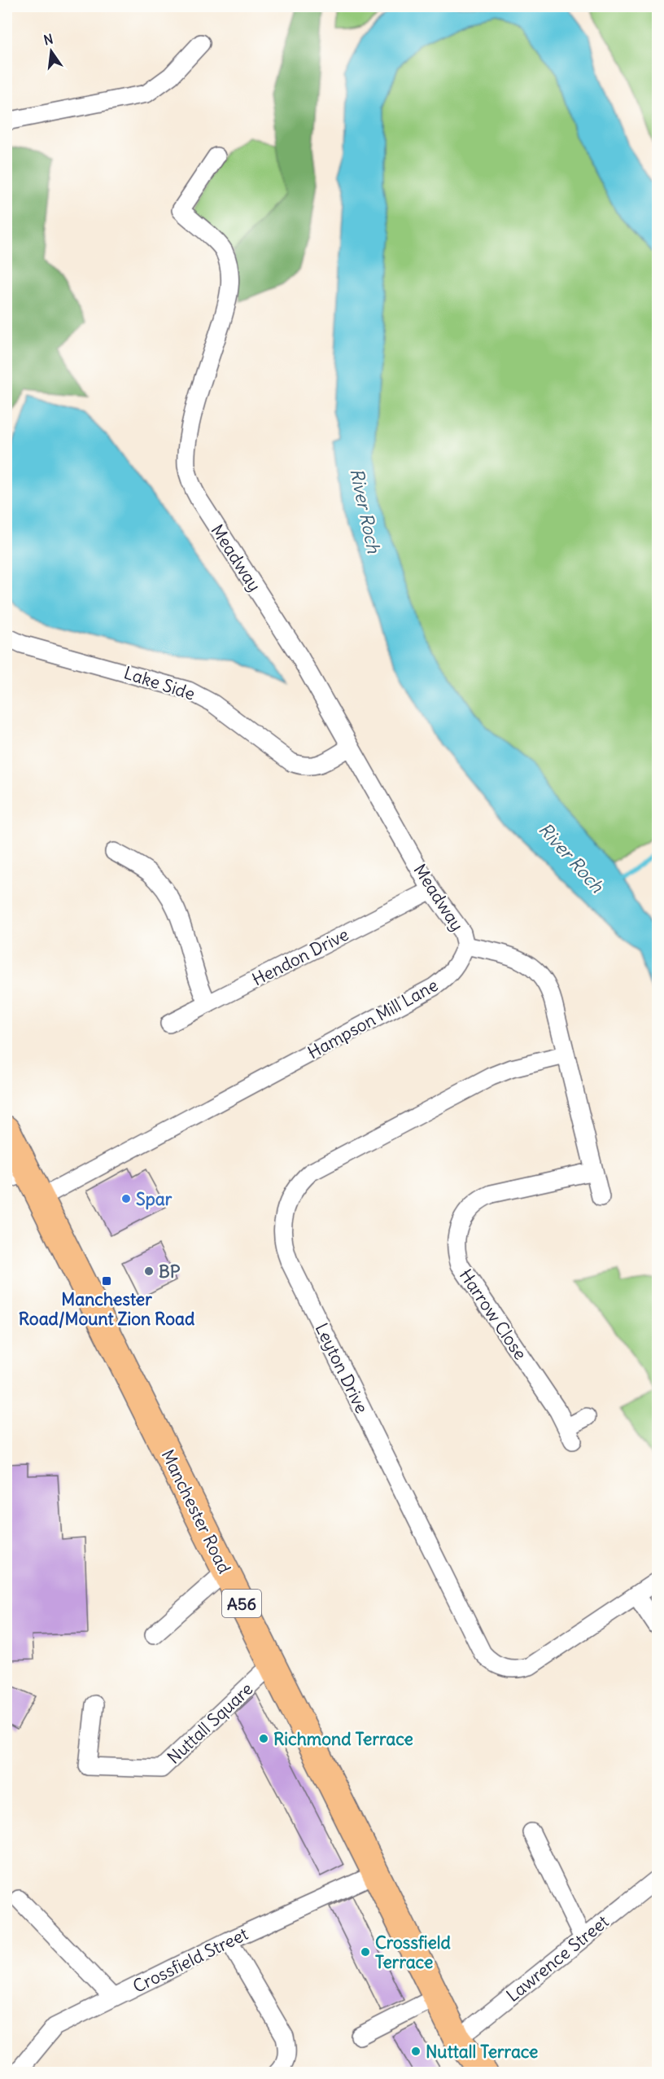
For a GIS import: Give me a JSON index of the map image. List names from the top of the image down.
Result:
{
  "streets": {
    "highway": ["Manchester Road", "A56"],
    "street": [
      "Meadway",
      "Lake Side",
      "Hendon Drive",
      "Hampson Mill Lane",
      "Harrow Close",
      "Leyton Drive",
      "Nuttall Square",
      "Lawrence Street",
      "Crossfield Street"
    ]
  },
  "crossings": [
    ["Meadway", "Lake Side"],
    ["Meadway", "Hendon Drive"],
    ["Meadway", "Hampson Mill Lane"],
    ["Hampson Mill Lane", "Manchester Road"],
    ["Manchester Road", "Nuttall Square"],
    ["Manchester Road", "Lawrence Street"],
    ["Manchester Road", "Crossfield Street"]
  ],
  "water": ["River Roch"],
  "places": {
    "other": [
      "Spar",
      "BP",
      "Richmond Terrace",
      "Crossfield Terrace",
      "Nuttall Terrace"
    ],
    "transit": ["Manchester Road/Mount Zion Road"]
  },
  "north": "top"
}
